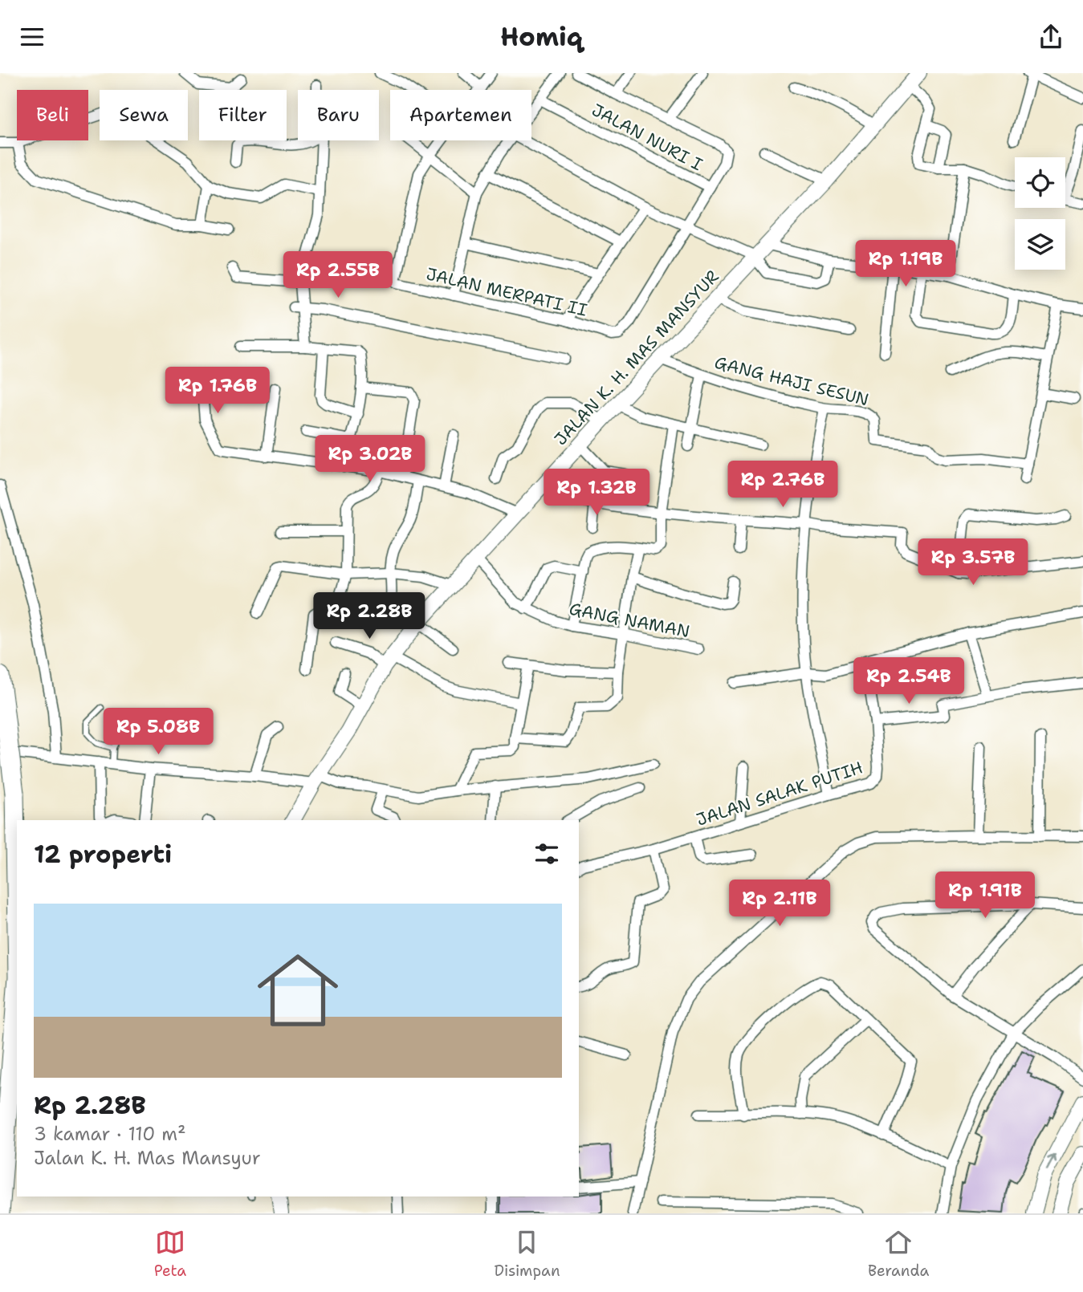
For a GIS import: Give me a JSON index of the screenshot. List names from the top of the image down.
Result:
{
  "streets": {
    "street": [
      "JALAN NURI I",
      "JALAN MERPATI II",
      "JALAN K. H. MAS MANSYUR",
      "GANG HAJI SESUN",
      "GANG NAMAN",
      "JALAN SALAK PUTIH"
    ]
  },
  "crossings": [
    ["JALAN K. H. MAS MANSYUR", "GANG HAJI SESUN"],
    ["JALAN K. H. MAS MANSYUR", "GANG NAMAN"]
  ],
  "page": {
    "header": "Homiq",
    "chip": [
      "Beli",
      "Sewa",
      "Filter",
      "Baru",
      "Apartemen"
    ],
    "price": [
      "Rp 1.19B",
      "Rp 2.55B",
      "Rp 1.76B",
      "Rp 3.02B",
      "Rp 2.76B",
      "Rp 1.32B",
      "Rp 3.57B",
      "Rp 2.28B",
      "Rp 2.54B",
      "Rp 5.08B",
      "Rp 1.91B",
      "Rp 2.11B"
    ],
    "heading": "12 properti",
    "list": [
      {
        "name": "Rp 2.28B",
        "note": "3 kamar · 110 m² · Jalan K. H. Mas Mansyur"
      }
    ],
    "tabs": ["Peta", "Disimpan", "Beranda"]
  }
}
